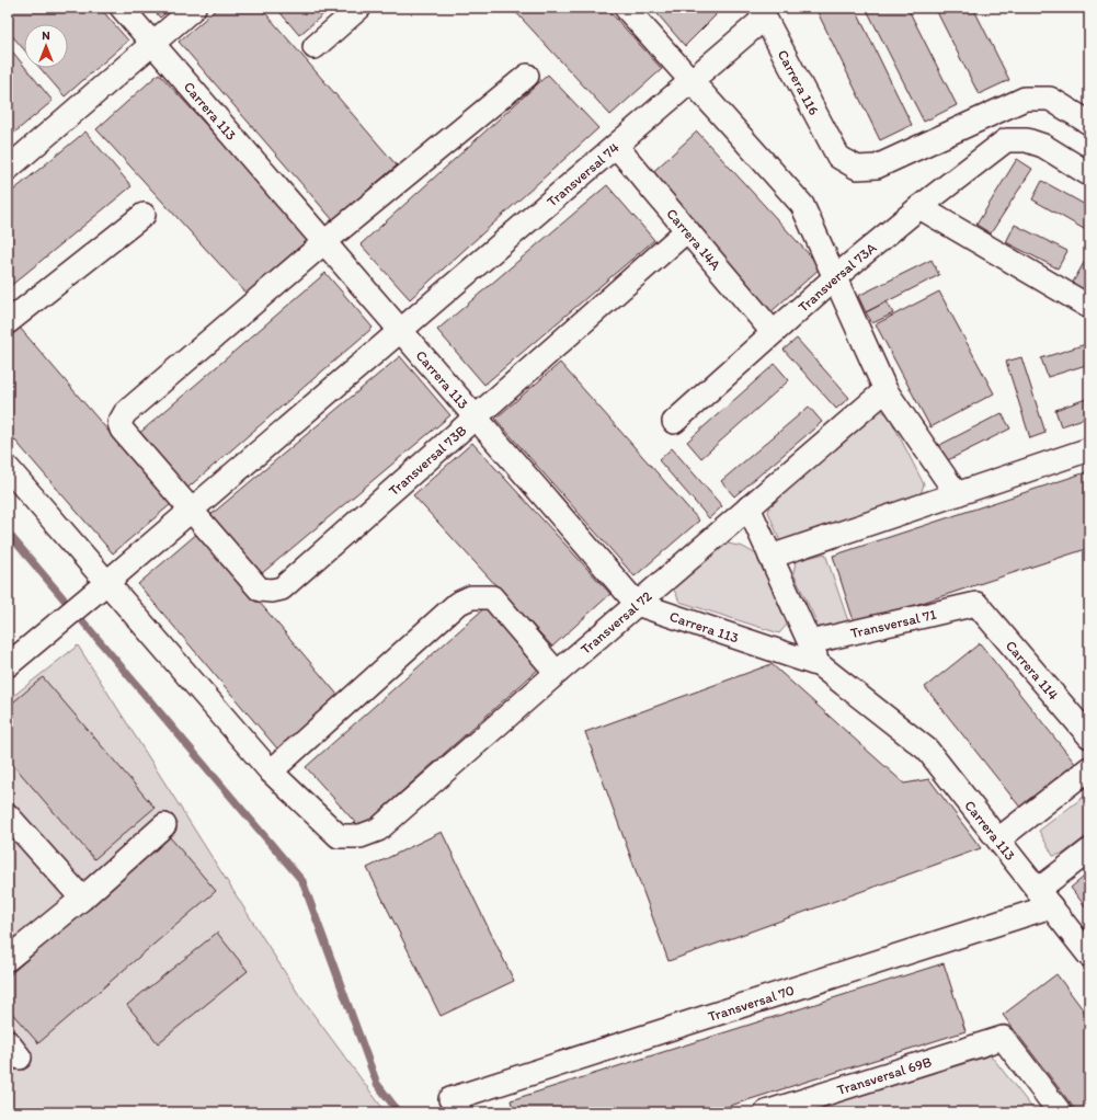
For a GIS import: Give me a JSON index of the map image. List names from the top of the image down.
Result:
{
  "streets": {
    "street": [
      "Carrera 116",
      "Carrera 113",
      "Transversal 74",
      "Carrera 14A",
      "Transversal 73A",
      "Transversal 73B",
      "Transversal 72",
      "Transversal 71",
      "Carrera 114",
      "Transversal 70",
      "Transversal 69B"
    ]
  },
  "crossings": [
    ["Carrera 116", "Transversal 74"],
    ["Carrera 113", "Transversal 74"],
    ["Carrera 113", "Transversal 73B"],
    ["Carrera 113", "Transversal 72"],
    ["Carrera 113", "Transversal 71"],
    ["Carrera 113", "Transversal 70"],
    ["Transversal 74", "Carrera 14A"],
    ["Transversal 74", "Transversal 73B"],
    ["Carrera 14A", "Transversal 73A"],
    ["Carrera 14A", "Transversal 73B"],
    ["Transversal 71", "Carrera 114"]
  ],
  "north": "top"
}
